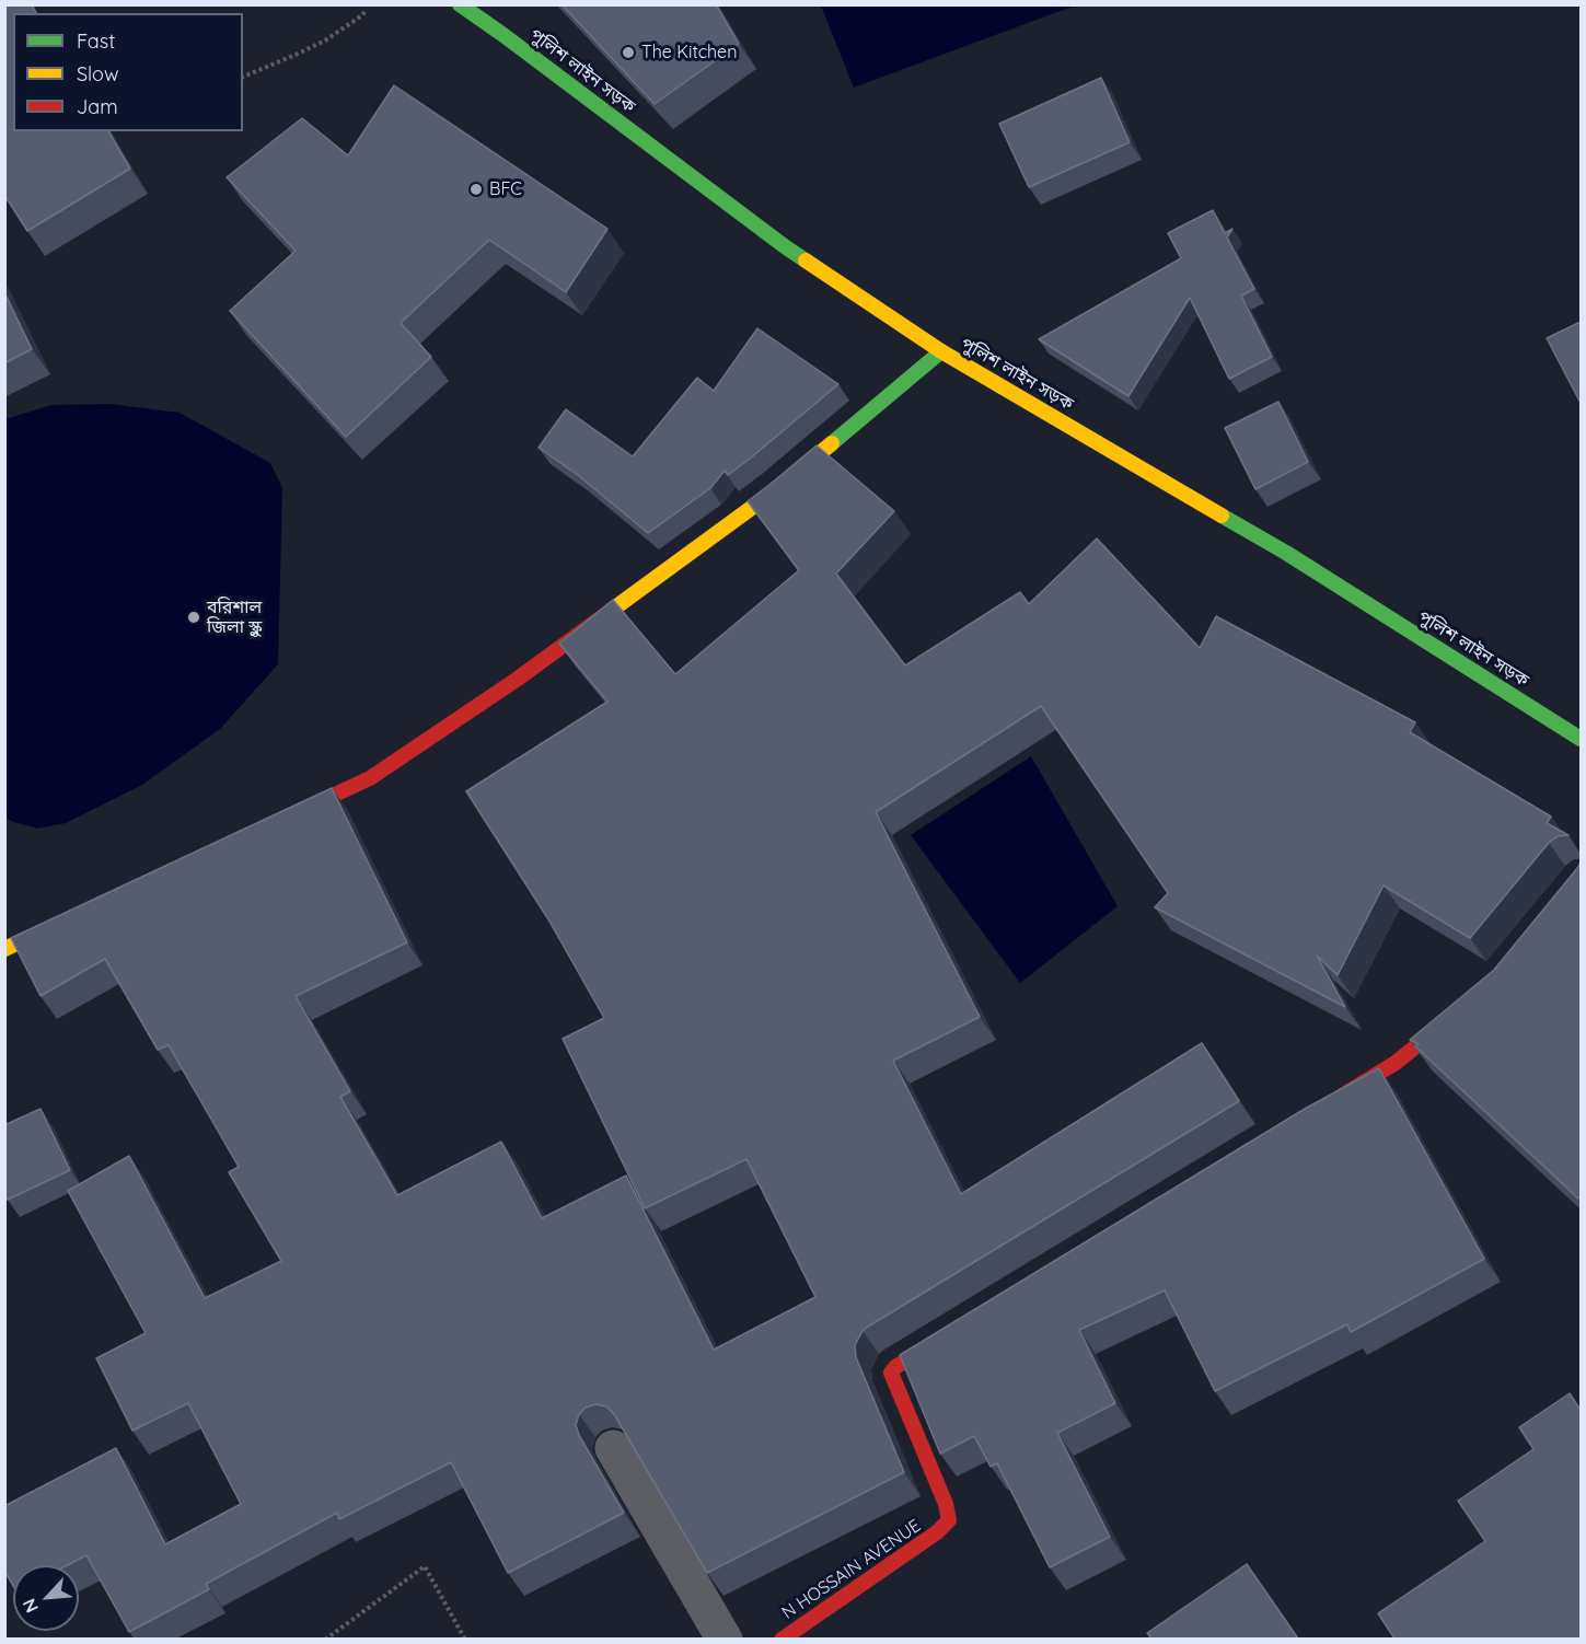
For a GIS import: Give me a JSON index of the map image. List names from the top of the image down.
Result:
{
  "streets": {
    "street": ["পুলিশ লাইন সড়ক", "N HOSSAIN AVENUE"]
  },
  "places": ["The Kitchen", "BFC", "বরিশাল জিলা স্কুল"],
  "legend": ["Fast", "Slow", "Jam"],
  "north": "bottom left"
}
